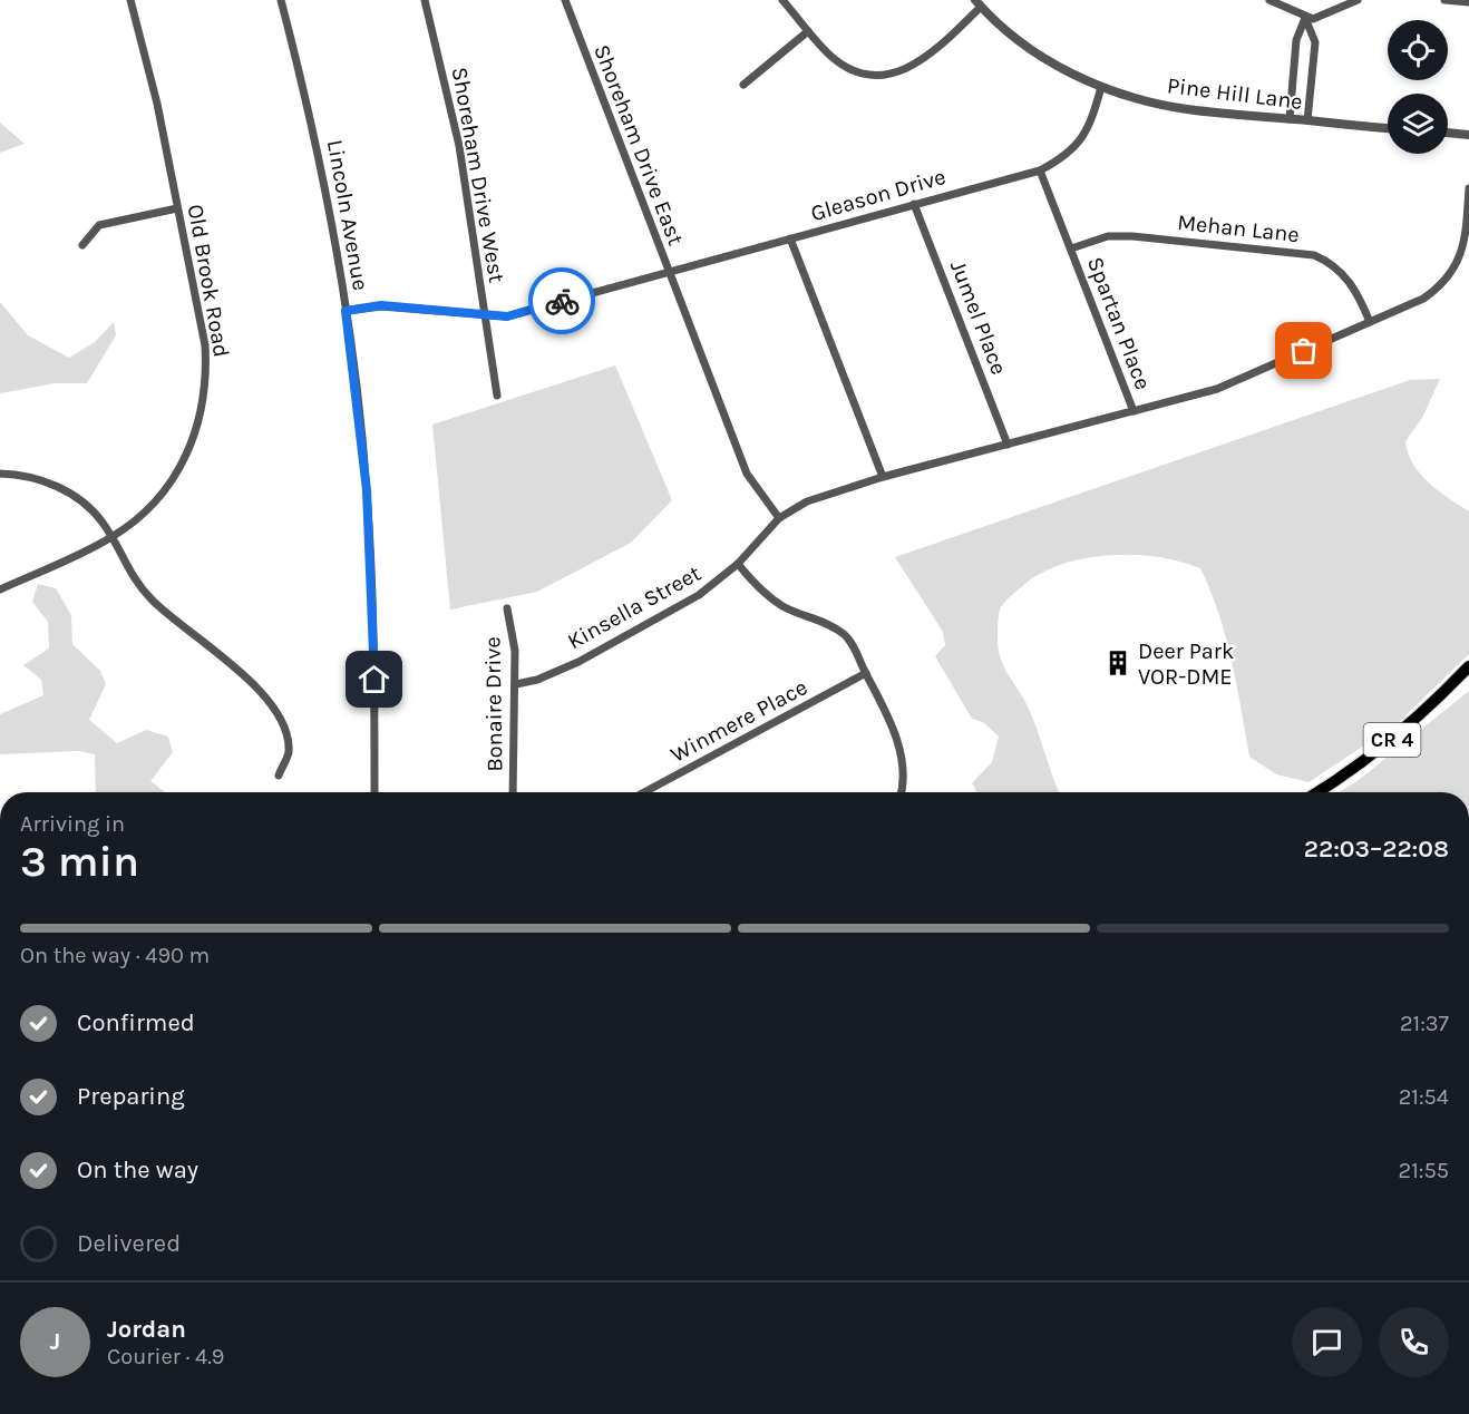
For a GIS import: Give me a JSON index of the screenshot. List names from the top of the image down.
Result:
{
  "streets": {
    "main road": ["CR 4"],
    "street": [
      "Pine Hill Lane",
      "Shoreham Drive East",
      "Shoreham Drive West",
      "Gleason Drive",
      "Lincoln Avenue",
      "Mehan Lane",
      "Old Brook Road",
      "Jumel Place",
      "Spartan Place",
      "Kinsella Street",
      "Bonaire Drive",
      "Winmere Place"
    ]
  },
  "crossings": [
    ["Pine Hill Lane", "Gleason Drive"],
    ["Shoreham Drive East", "Gleason Drive"],
    ["Shoreham Drive East", "Kinsella Street"],
    ["Shoreham Drive West", "Gleason Drive"],
    ["Gleason Drive", "Lincoln Avenue"],
    ["Gleason Drive", "Jumel Place"],
    ["Gleason Drive", "Spartan Place"],
    ["Mehan Lane", "Spartan Place"],
    ["Mehan Lane", "Kinsella Street"],
    ["Jumel Place", "Kinsella Street"],
    ["Spartan Place", "Kinsella Street"],
    ["Kinsella Street", "Bonaire Drive"]
  ],
  "places": {
    "building": ["Deer Park VOR-DME"]
  },
  "page": {
    "heading": ["3 min", "Arriving in", "22:03–22:08"],
    "panel": ["Jordan", "Courier · 4.9"],
    "bar": "On the way · 490 m",
    "list": [
      ["Confirmed", "21:37"],
      ["Preparing", "21:54"],
      ["On the way", "21:55"],
      "Delivered"
    ],
    "round": "J"
  }
}
